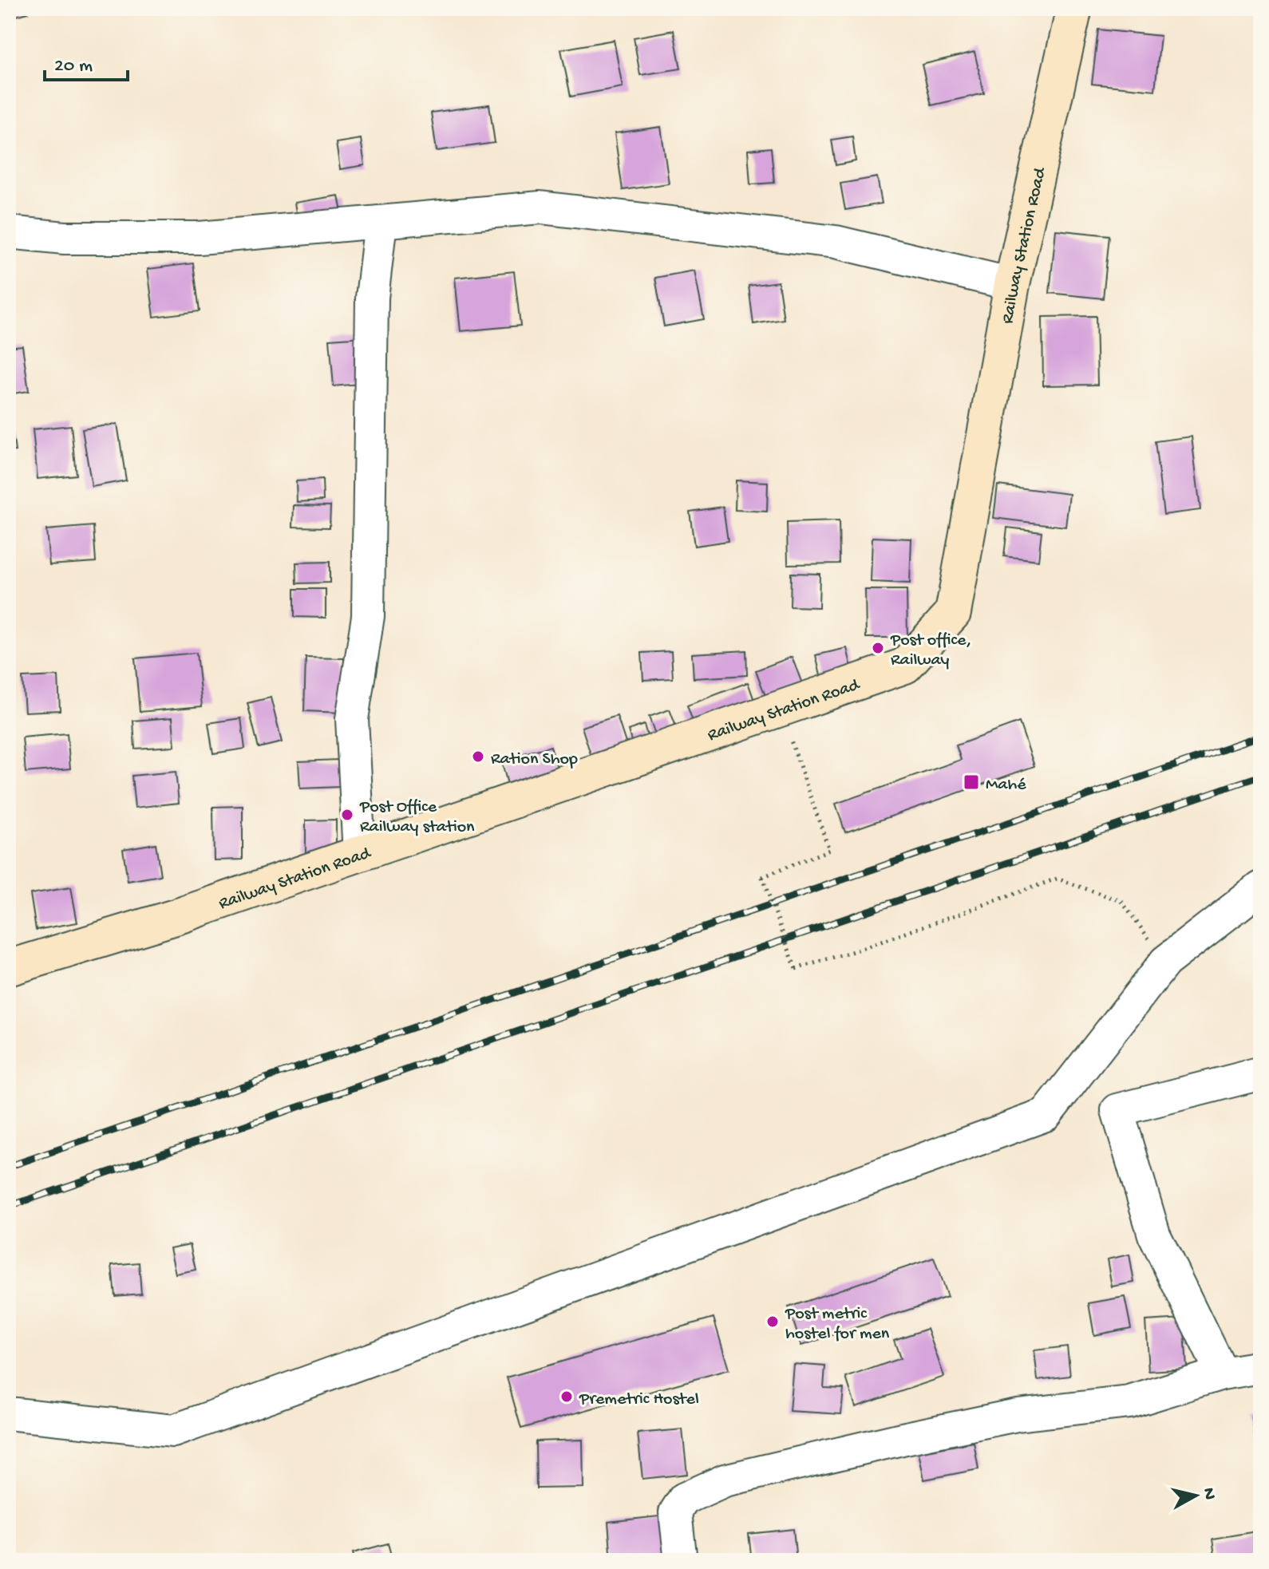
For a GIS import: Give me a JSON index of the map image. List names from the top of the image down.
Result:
{
  "streets": {
    "street": ["Railway Station Road"]
  },
  "places": {
    "other": [
      "Post office, Railway",
      "Ration Shop",
      "Post Office Railway station",
      "Post metric hostel for men",
      "Premetric Hostel"
    ],
    "transit": ["Mahé"]
  },
  "scale_bar": "20 m",
  "north": "right"
}
